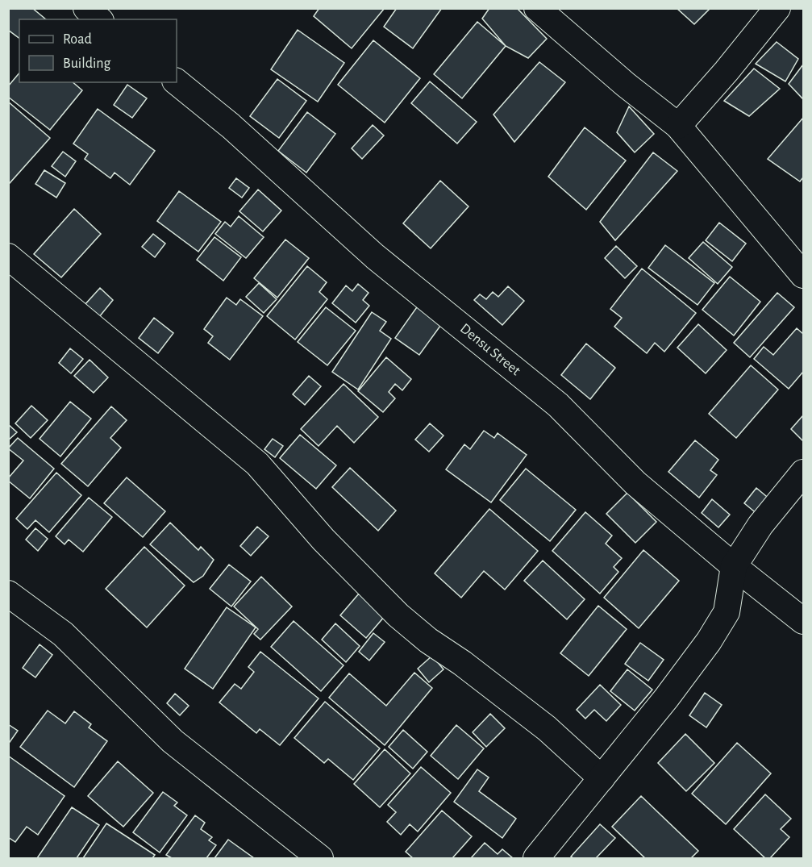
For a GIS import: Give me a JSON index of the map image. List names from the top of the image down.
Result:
{
  "streets": {
    "street": ["Densu Street"]
  },
  "legend": ["Road", "Building"]
}
